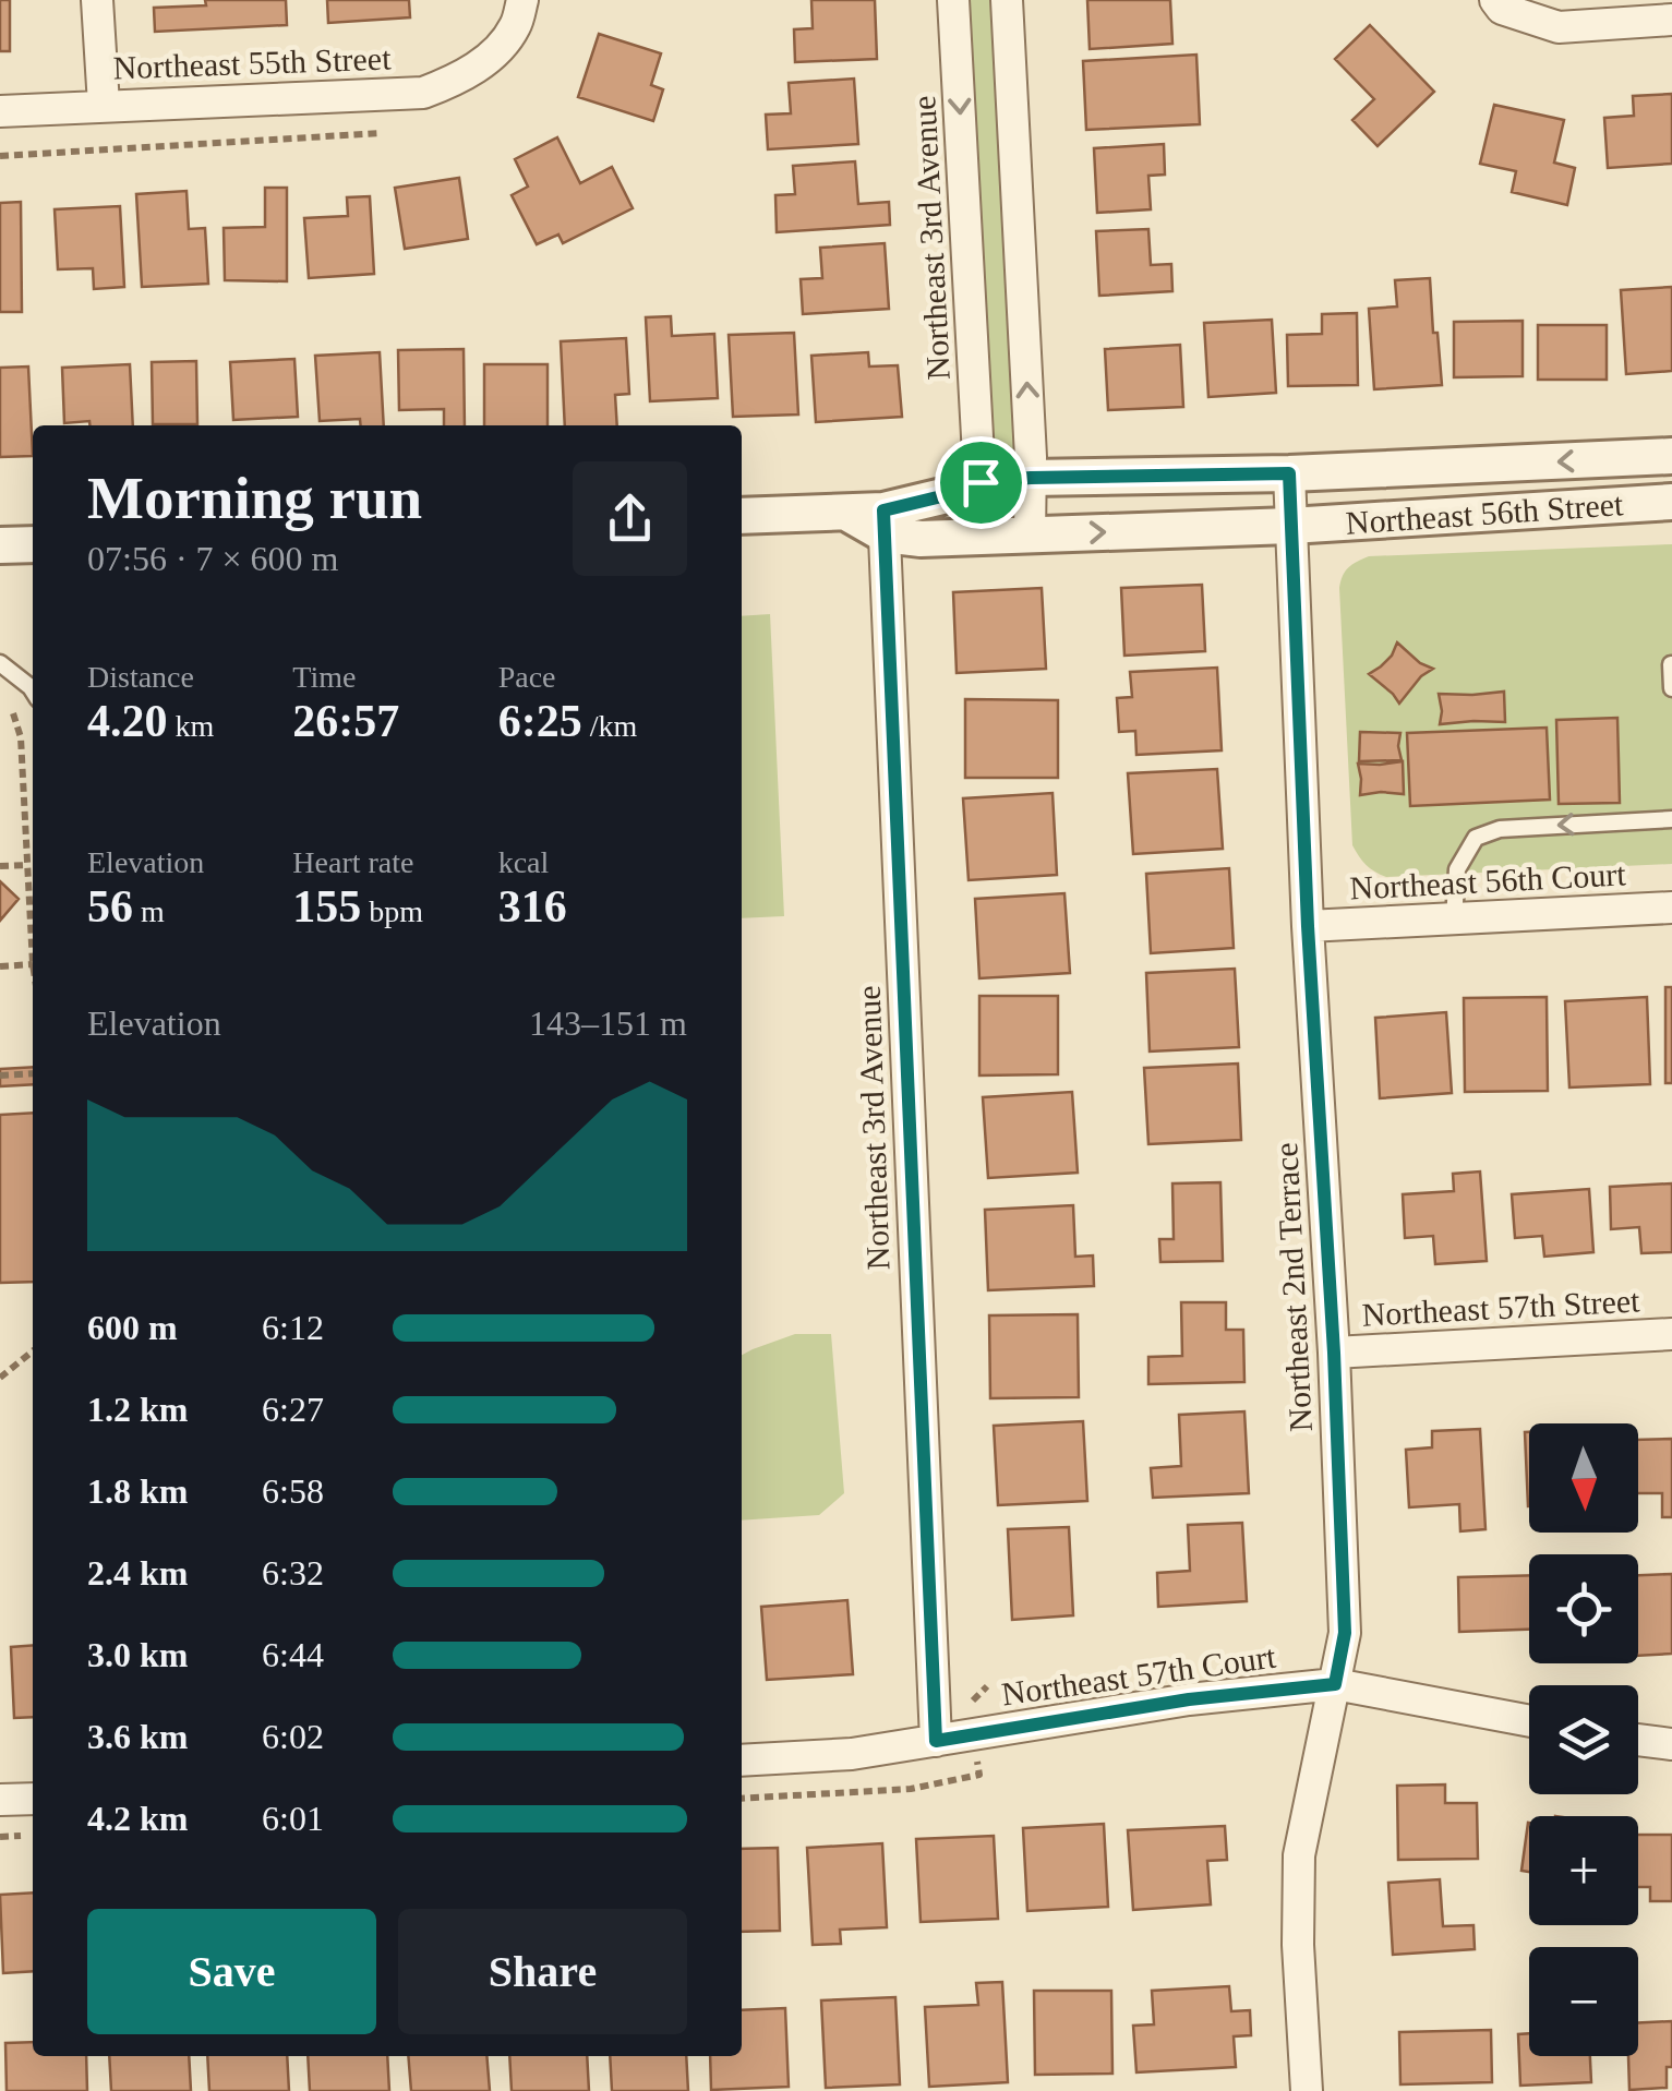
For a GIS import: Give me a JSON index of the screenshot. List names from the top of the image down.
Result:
{
  "streets": {
    "street": [
      "Northeast 55th Street",
      "Northeast 3rd Avenue",
      "Northeast 56th Street",
      "Northeast 56th Court",
      "Northeast 2nd Terrace",
      "Northeast 57th Street",
      "Northeast 57th Court"
    ]
  },
  "crossings": [
    ["Northeast 3rd Avenue", "Northeast 56th Street"],
    ["Northeast 3rd Avenue", "Northeast 57th Court"],
    ["Northeast 56th Street", "Northeast 2nd Terrace"],
    ["Northeast 56th Court", "Northeast 2nd Terrace"],
    ["Northeast 2nd Terrace", "Northeast 57th Street"],
    ["Northeast 2nd Terrace", "Northeast 57th Court"]
  ],
  "north": "bottom",
  "page": {
    "heading": ["Morning run", "07:56 · 7 × 600 m"],
    "stats": [
      ["Distance", "4.20 km"],
      ["Time", "26:57"],
      ["Pace", "6:25 /km"],
      ["Elevation", "56 m"],
      ["Heart rate", "155 bpm"],
      ["kcal", "316"]
    ],
    "chart": ["Elevation", "143–151 m"],
    "list": [
      {
        "name": "600 m",
        "note": "6:12"
      },
      {
        "name": "1.2 km",
        "note": "6:27"
      },
      {
        "name": "1.8 km",
        "note": "6:58"
      },
      {
        "name": "2.4 km",
        "note": "6:32"
      },
      {
        "name": "3.0 km",
        "note": "6:44"
      },
      {
        "name": "3.6 km",
        "note": "6:02"
      },
      {
        "name": "4.2 km",
        "note": "6:01"
      }
    ],
    "map_buttons": ["+", "−"],
    "buttons": ["Save", "Share"]
  }
}
